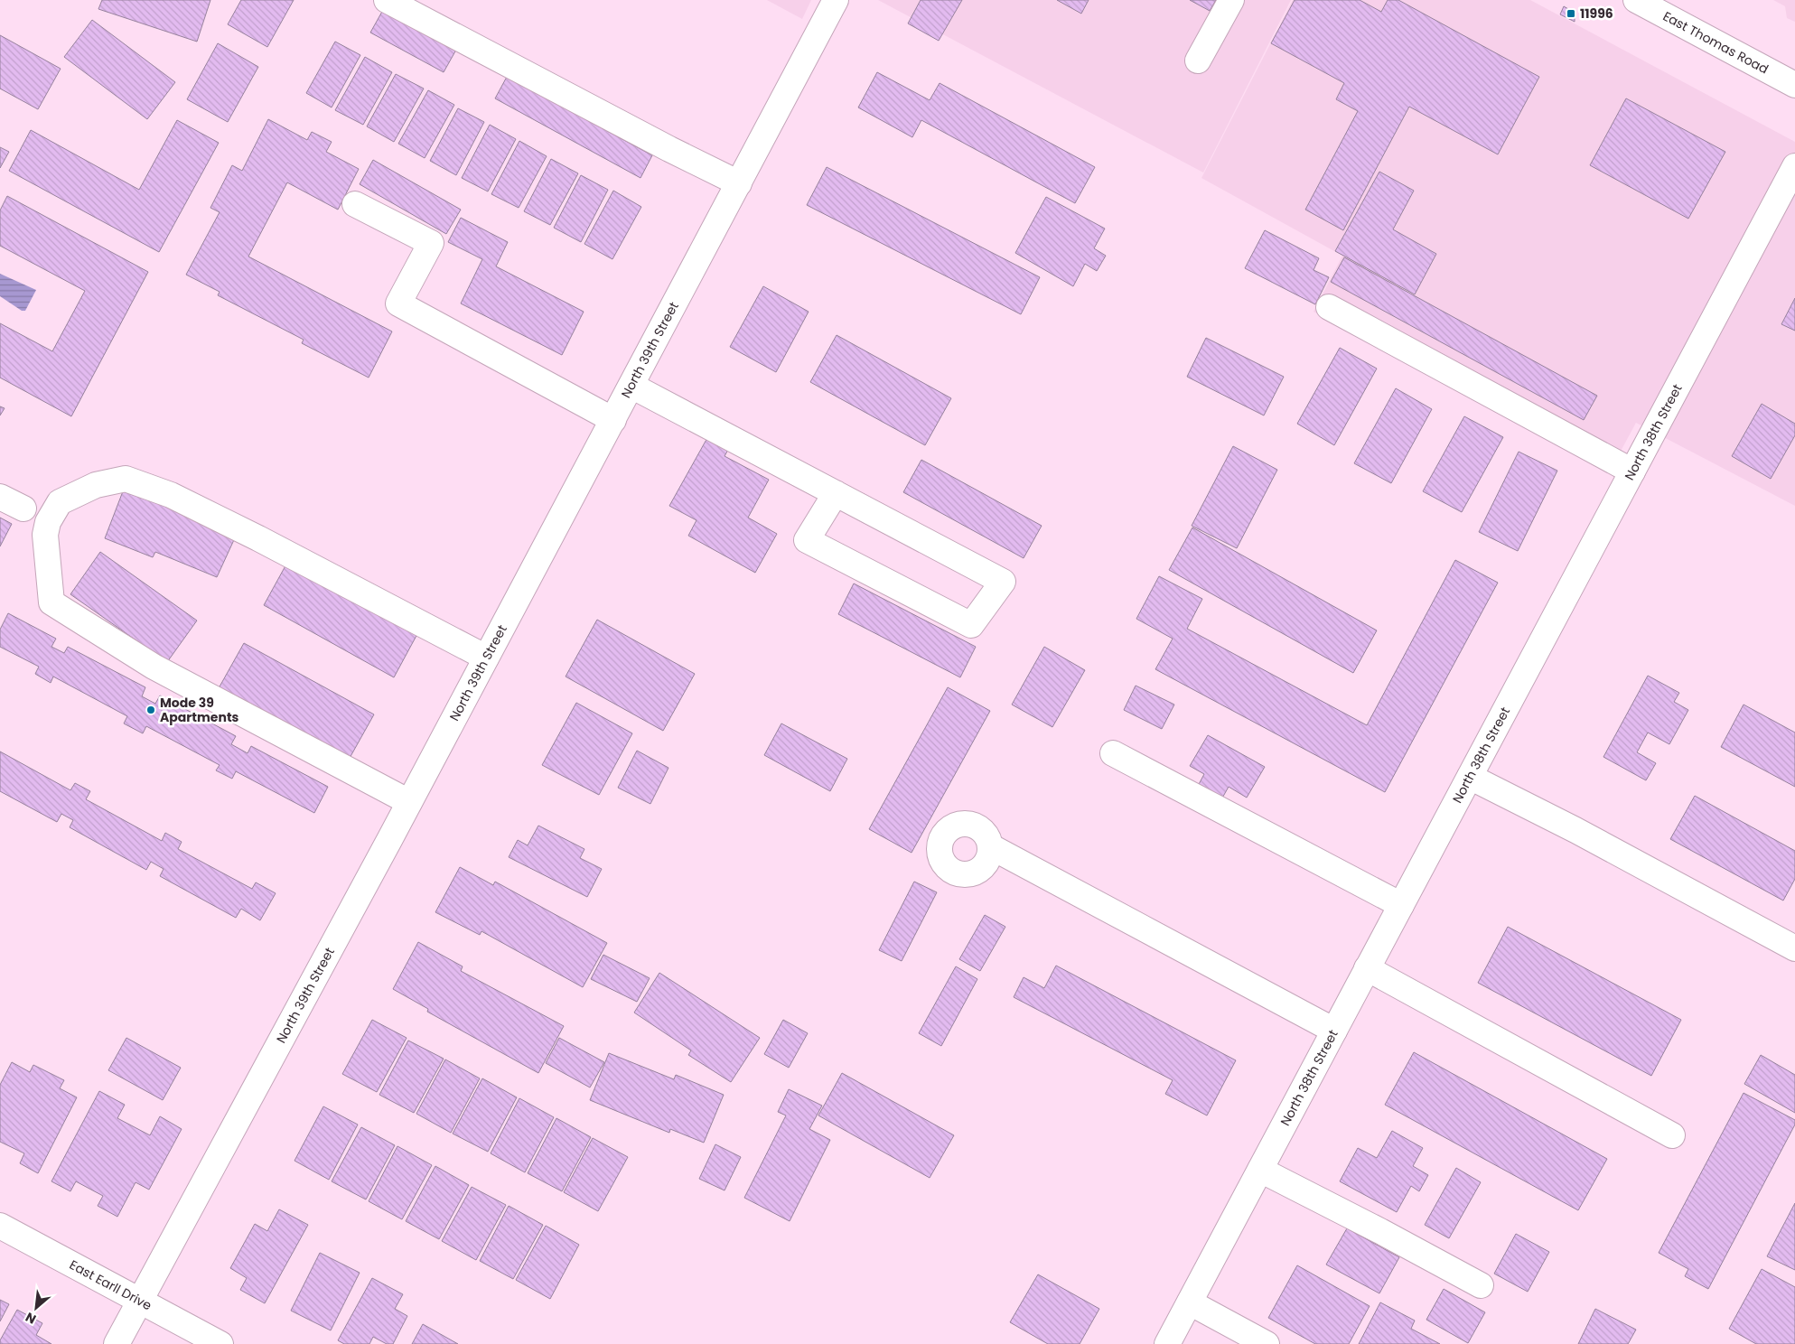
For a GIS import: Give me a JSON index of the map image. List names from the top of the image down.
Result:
{
  "streets": {
    "street": [
      "East Thomas Road",
      "North 39th Street",
      "North 38th Street",
      "East Earll Drive"
    ]
  },
  "crossings": [
    ["North 39th Street", "East Earll Drive"]
  ],
  "places": {
    "transit": ["11996"],
    "other": ["Mode 39 Apartments"]
  },
  "north": "bottom left"
}
